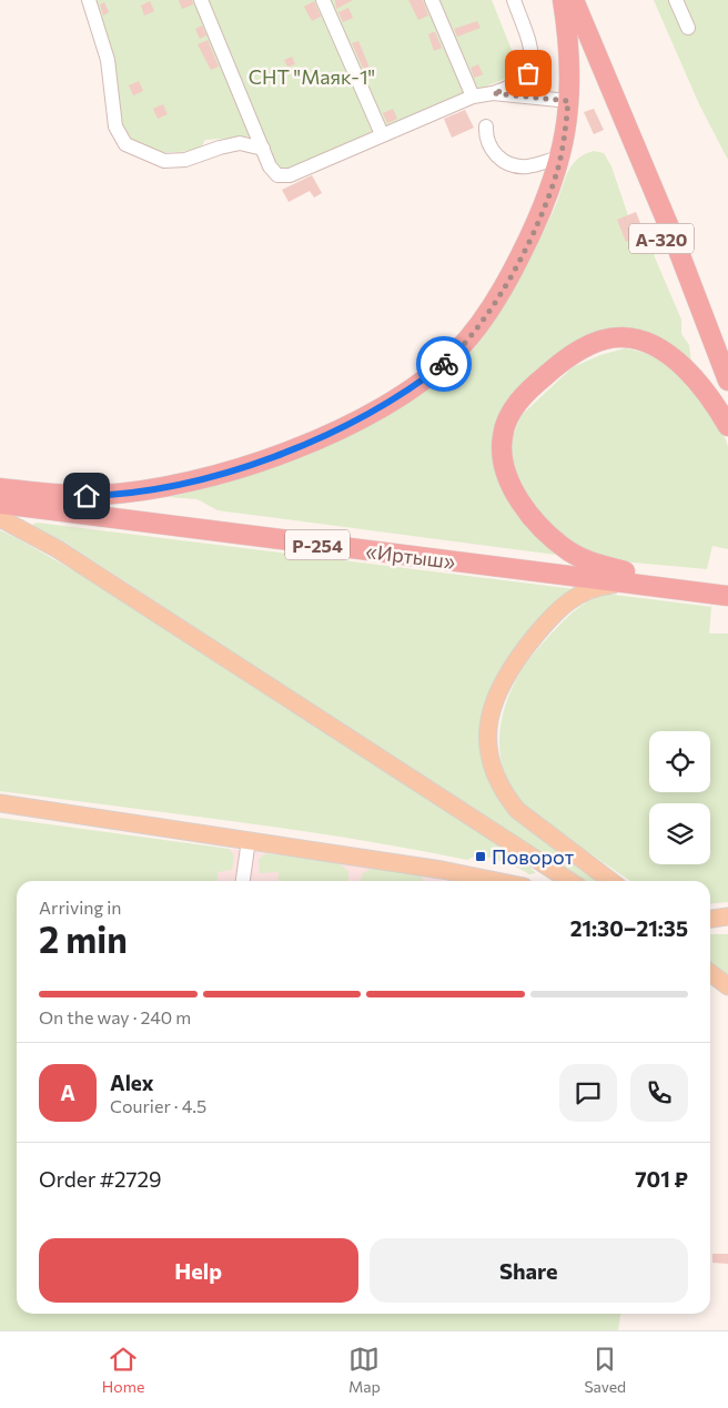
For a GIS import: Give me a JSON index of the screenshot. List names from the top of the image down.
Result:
{
  "streets": {
    "highway": ["А-320", "Р-254", "«Иртыш»"]
  },
  "parks": ["СНТ \"Маяк-1\""],
  "places": {
    "transit": ["Поворот"]
  },
  "page": {
    "heading": ["2 min", "Arriving in", "21:30–21:35"],
    "panel": [
      "Alex",
      "Courier · 4.5",
      "Order #2729",
      "701 ₽"
    ],
    "bar": "On the way · 240 m",
    "round": "A",
    "buttons": ["Help", "Share"],
    "tabs": ["Home", "Map", "Saved"]
  }
}
